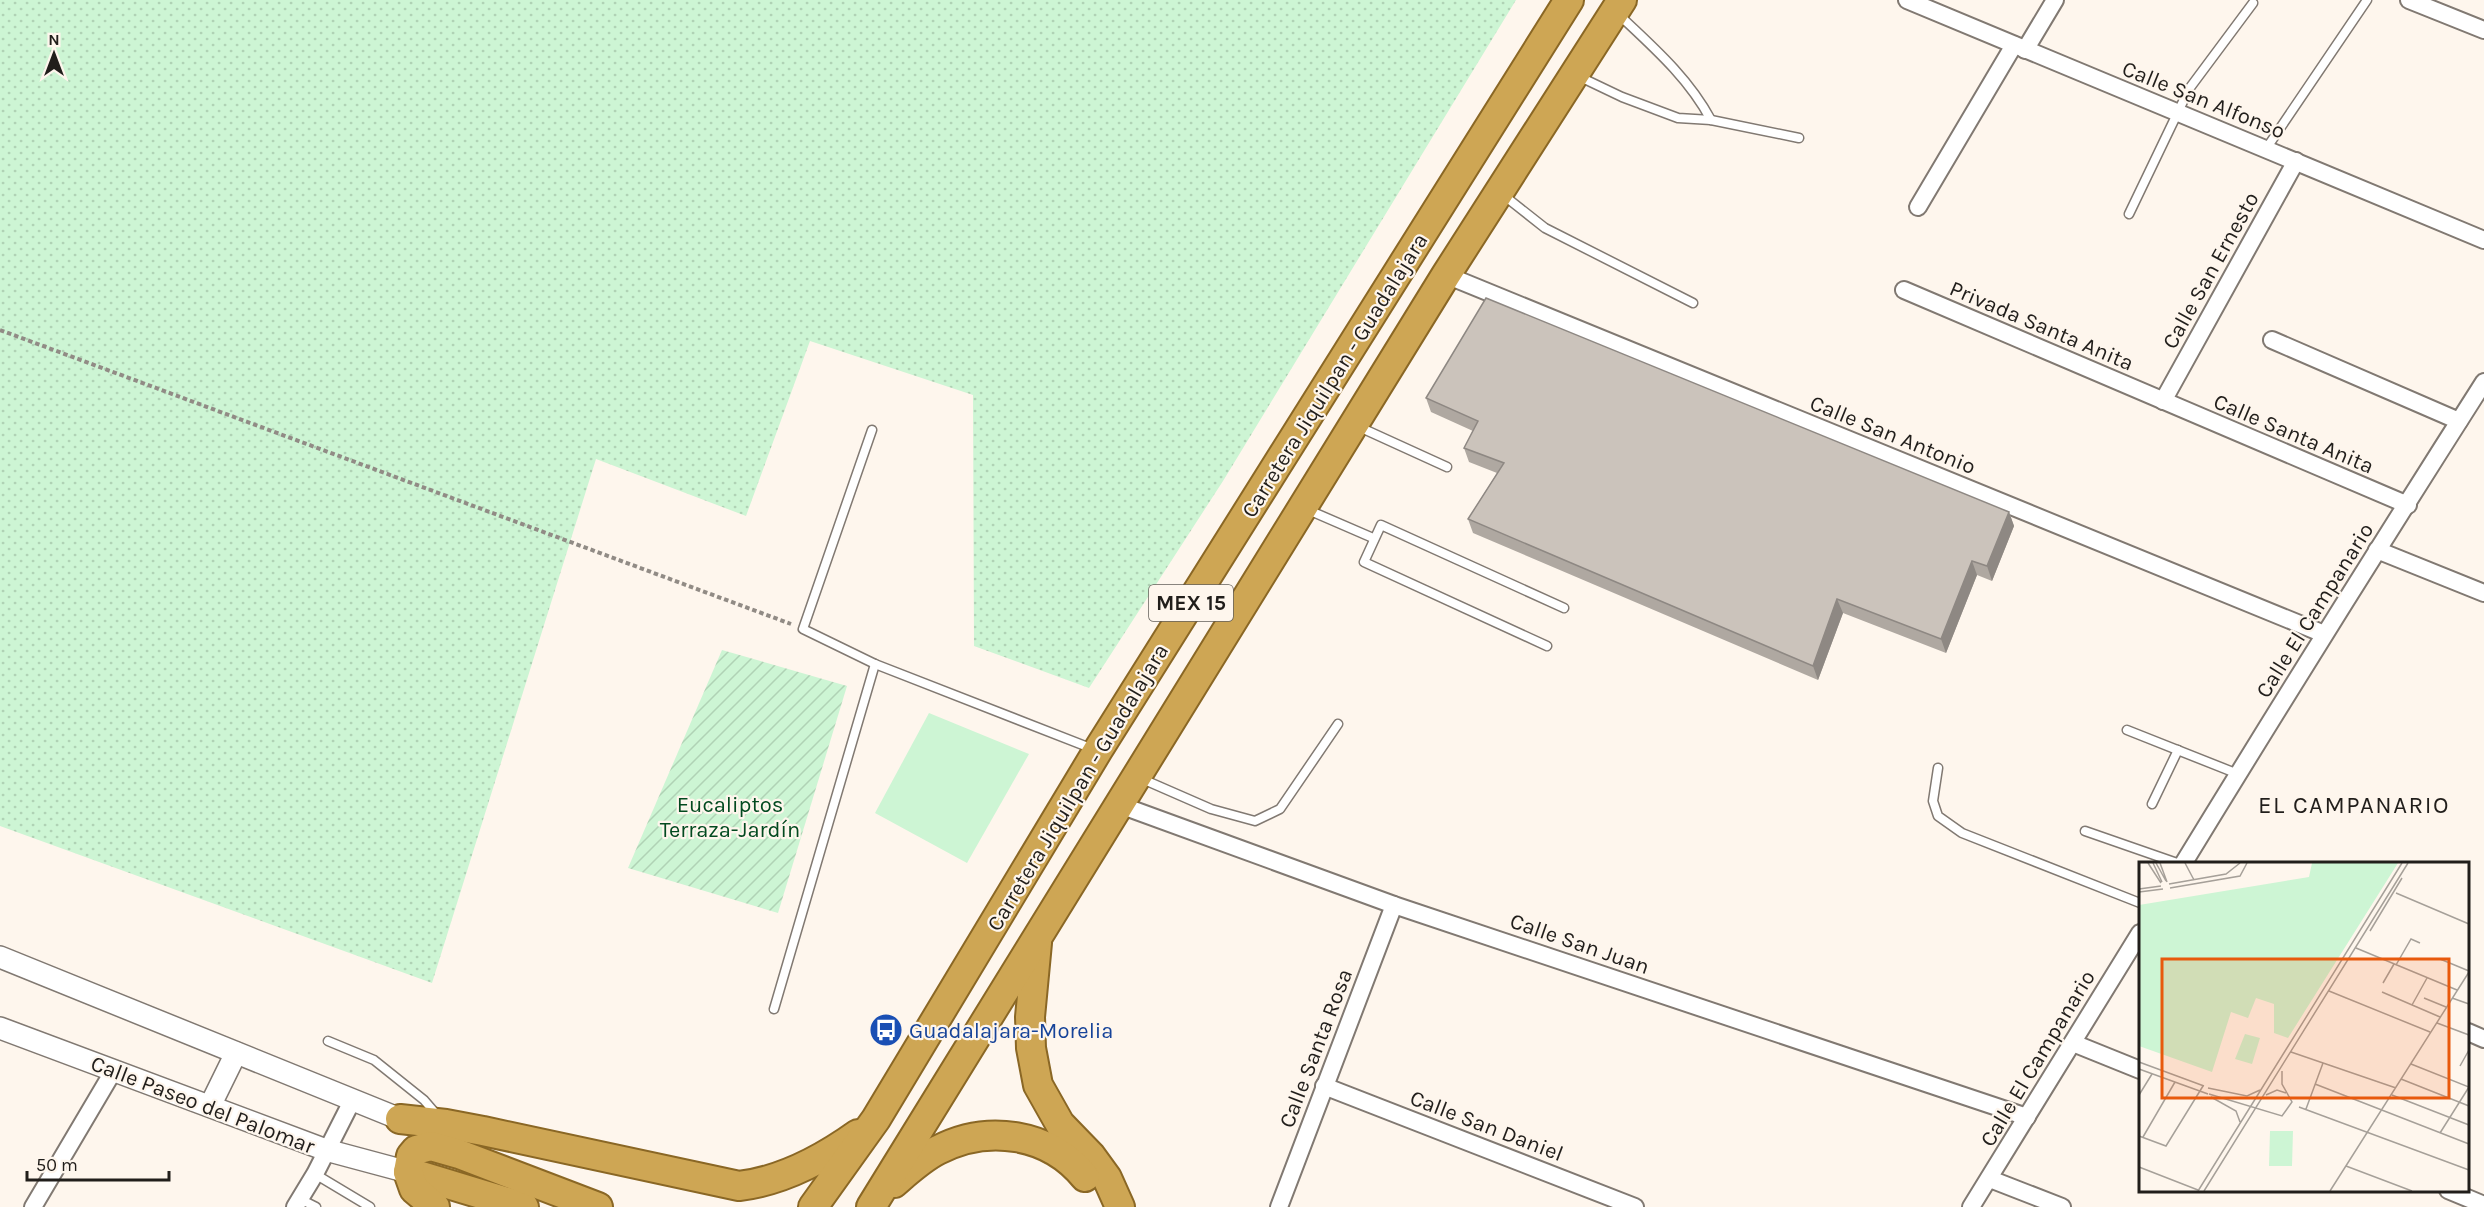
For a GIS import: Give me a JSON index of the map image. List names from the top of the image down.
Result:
{
  "streets": {
    "highway": ["Carretera Jiquilpan - Guadalajara", "MEX 15"],
    "street": [
      "Calle San Alfonso",
      "Calle San Ernesto",
      "Privada Santa Anita",
      "Calle Santa Anita",
      "Calle San Antonio",
      "Calle El Campanario",
      "Calle San Juan",
      "Calle Santa Rosa",
      "Calle Paseo del Palomar",
      "Calle San Daniel"
    ]
  },
  "crossings": [
    ["Calle San Alfonso", "Calle San Ernesto"],
    ["Calle San Ernesto", "Privada Santa Anita"],
    ["Calle San Ernesto", "Calle Santa Anita"],
    ["Privada Santa Anita", "Calle Santa Anita"],
    ["Carretera Jiquilpan - Guadalajara", "Calle San Antonio"],
    ["Carretera Jiquilpan - Guadalajara", "Calle San Juan"],
    ["Calle Santa Anita", "Calle El Campanario"],
    ["Calle San Antonio", "Calle El Campanario"],
    ["Calle El Campanario", "Calle San Juan"],
    ["Calle San Juan", "Calle Santa Rosa"],
    ["Calle Santa Rosa", "Calle San Daniel"]
  ],
  "districts": ["EL CAMPANARIO"],
  "parks": ["Eucaliptos Terraza-Jardín"],
  "places": {
    "bus stop": ["Guadalajara-Morelia"]
  },
  "scale_bar": "50 m",
  "north": "top"
}
